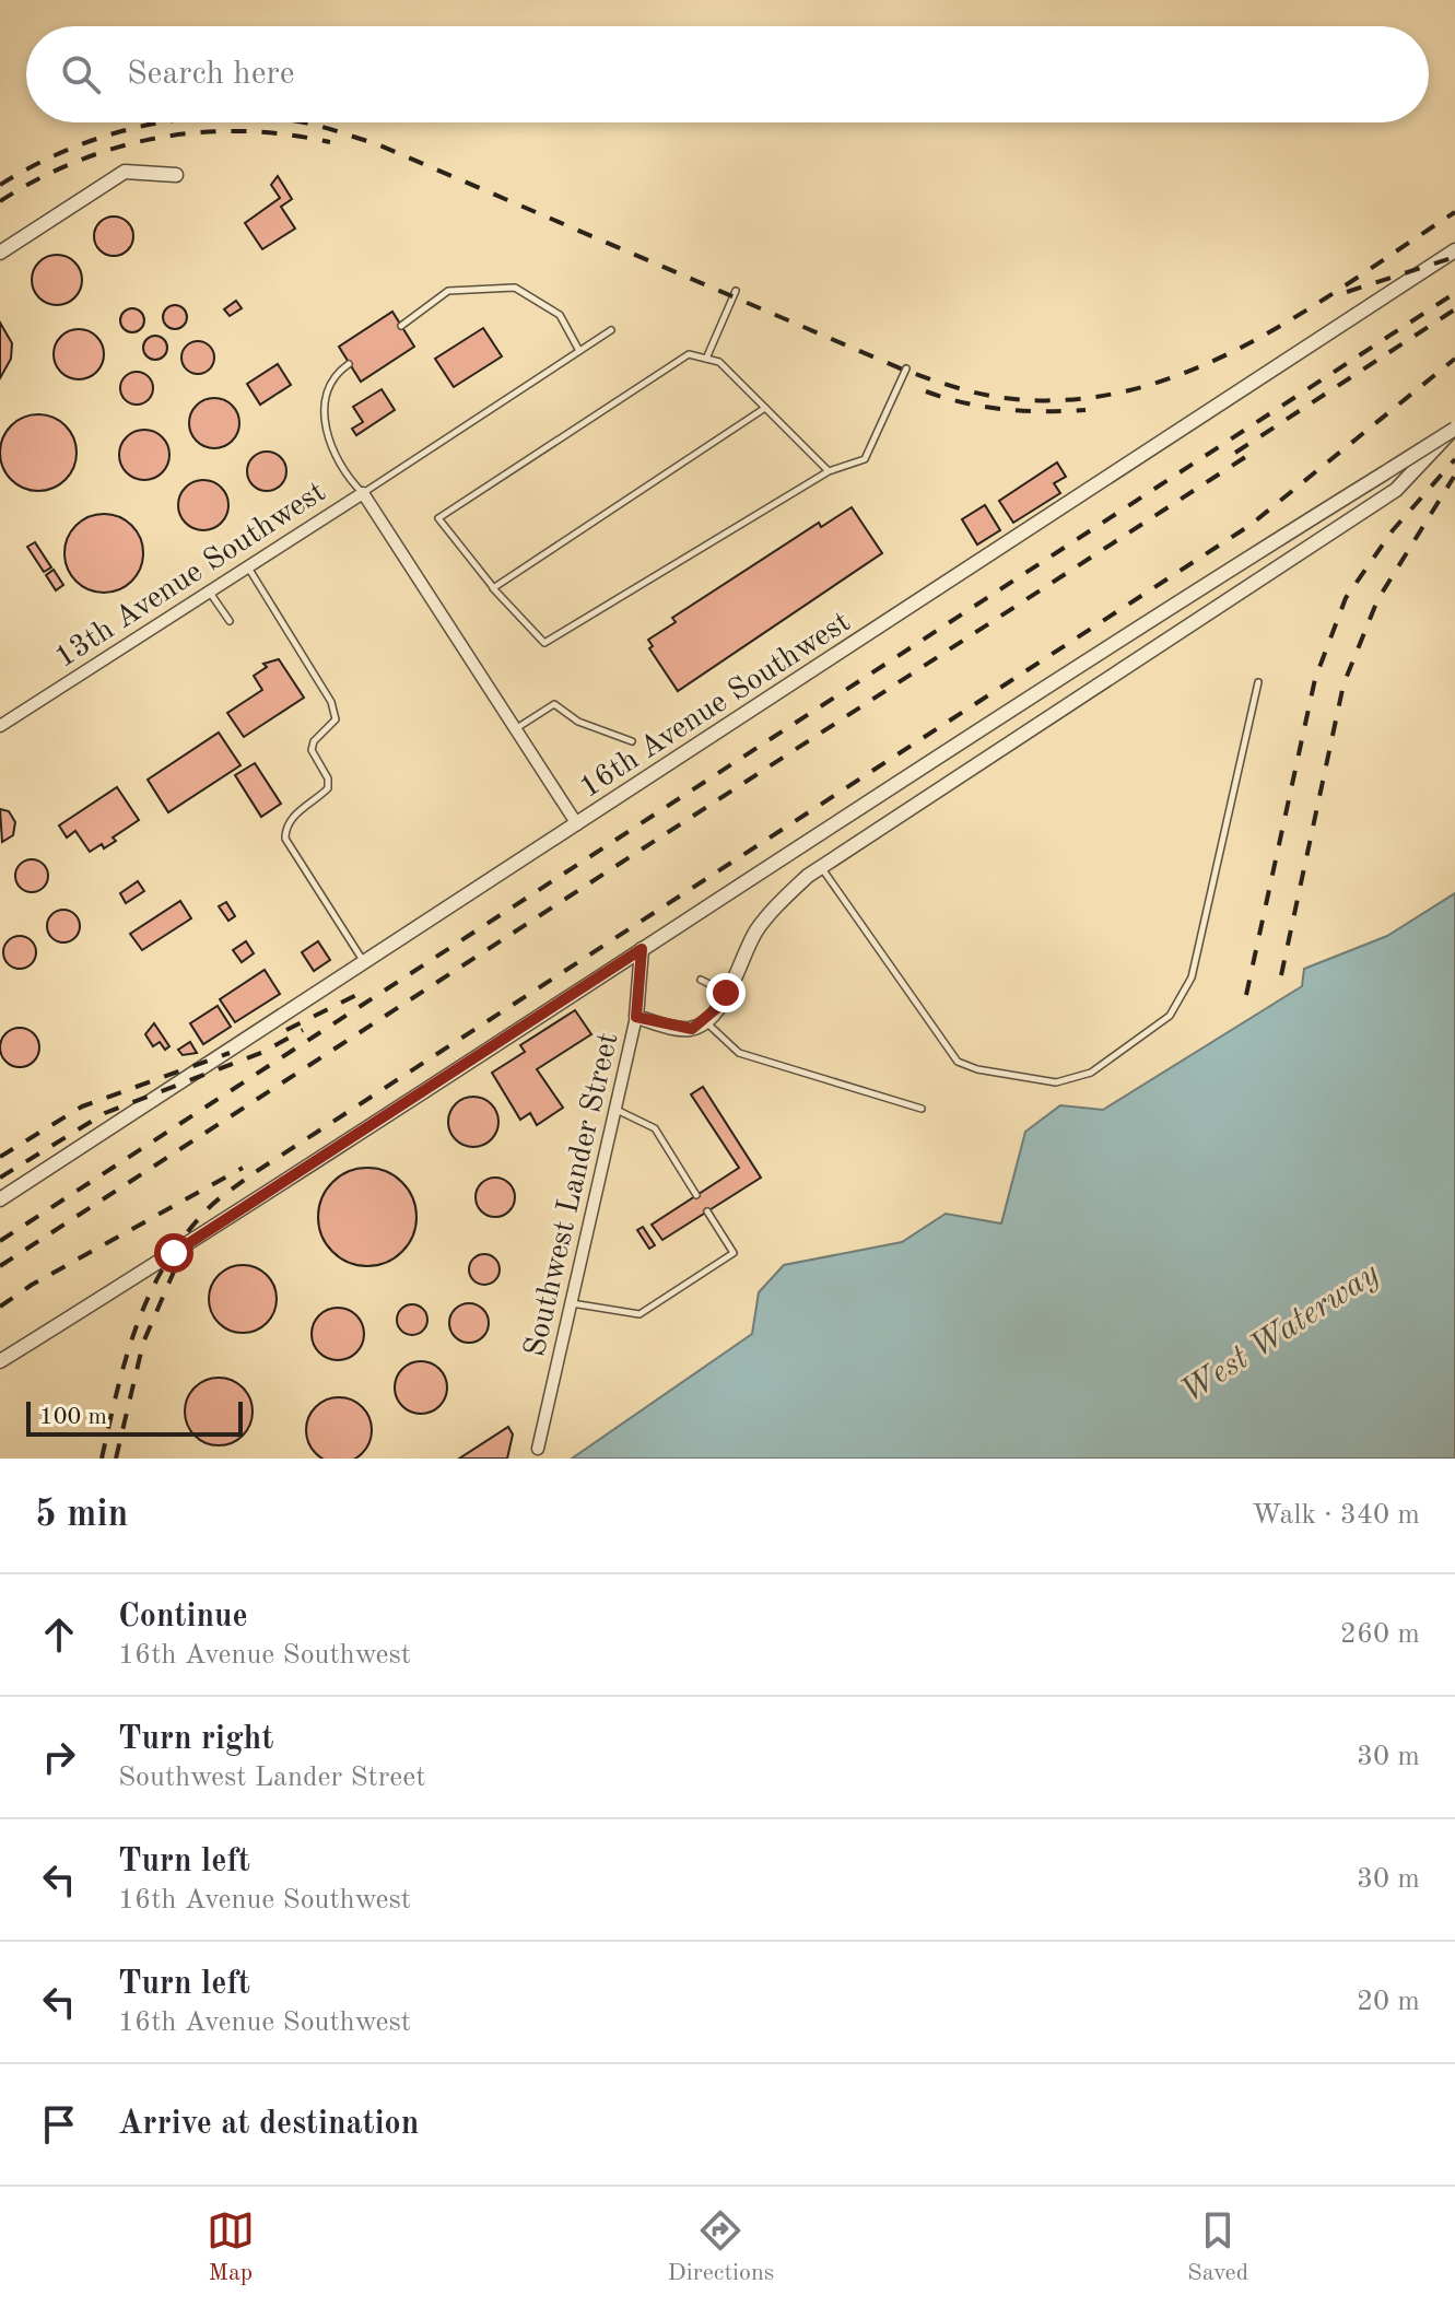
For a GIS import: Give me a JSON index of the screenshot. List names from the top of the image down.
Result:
{
  "streets": {
    "street": ["13th Avenue Southwest", "16th Avenue Southwest", "Southwest Lander Street"]
  },
  "water": ["West Waterway"],
  "scale_bar": "100 m",
  "page": {
    "search": "Search here",
    "scale": "100 m",
    "heading": ["5 min", "Walk · 340 m"],
    "list": [
      ["Continue", "16th Avenue Southwest", "260 m"],
      ["Turn right", "Southwest Lander Street", "30 m"],
      ["Turn left", "16th Avenue Southwest", "30 m"],
      ["Turn left", "16th Avenue Southwest", "20 m"],
      "Arrive at destination"
    ],
    "nav": ["Map", "Directions", "Saved"]
  }
}
